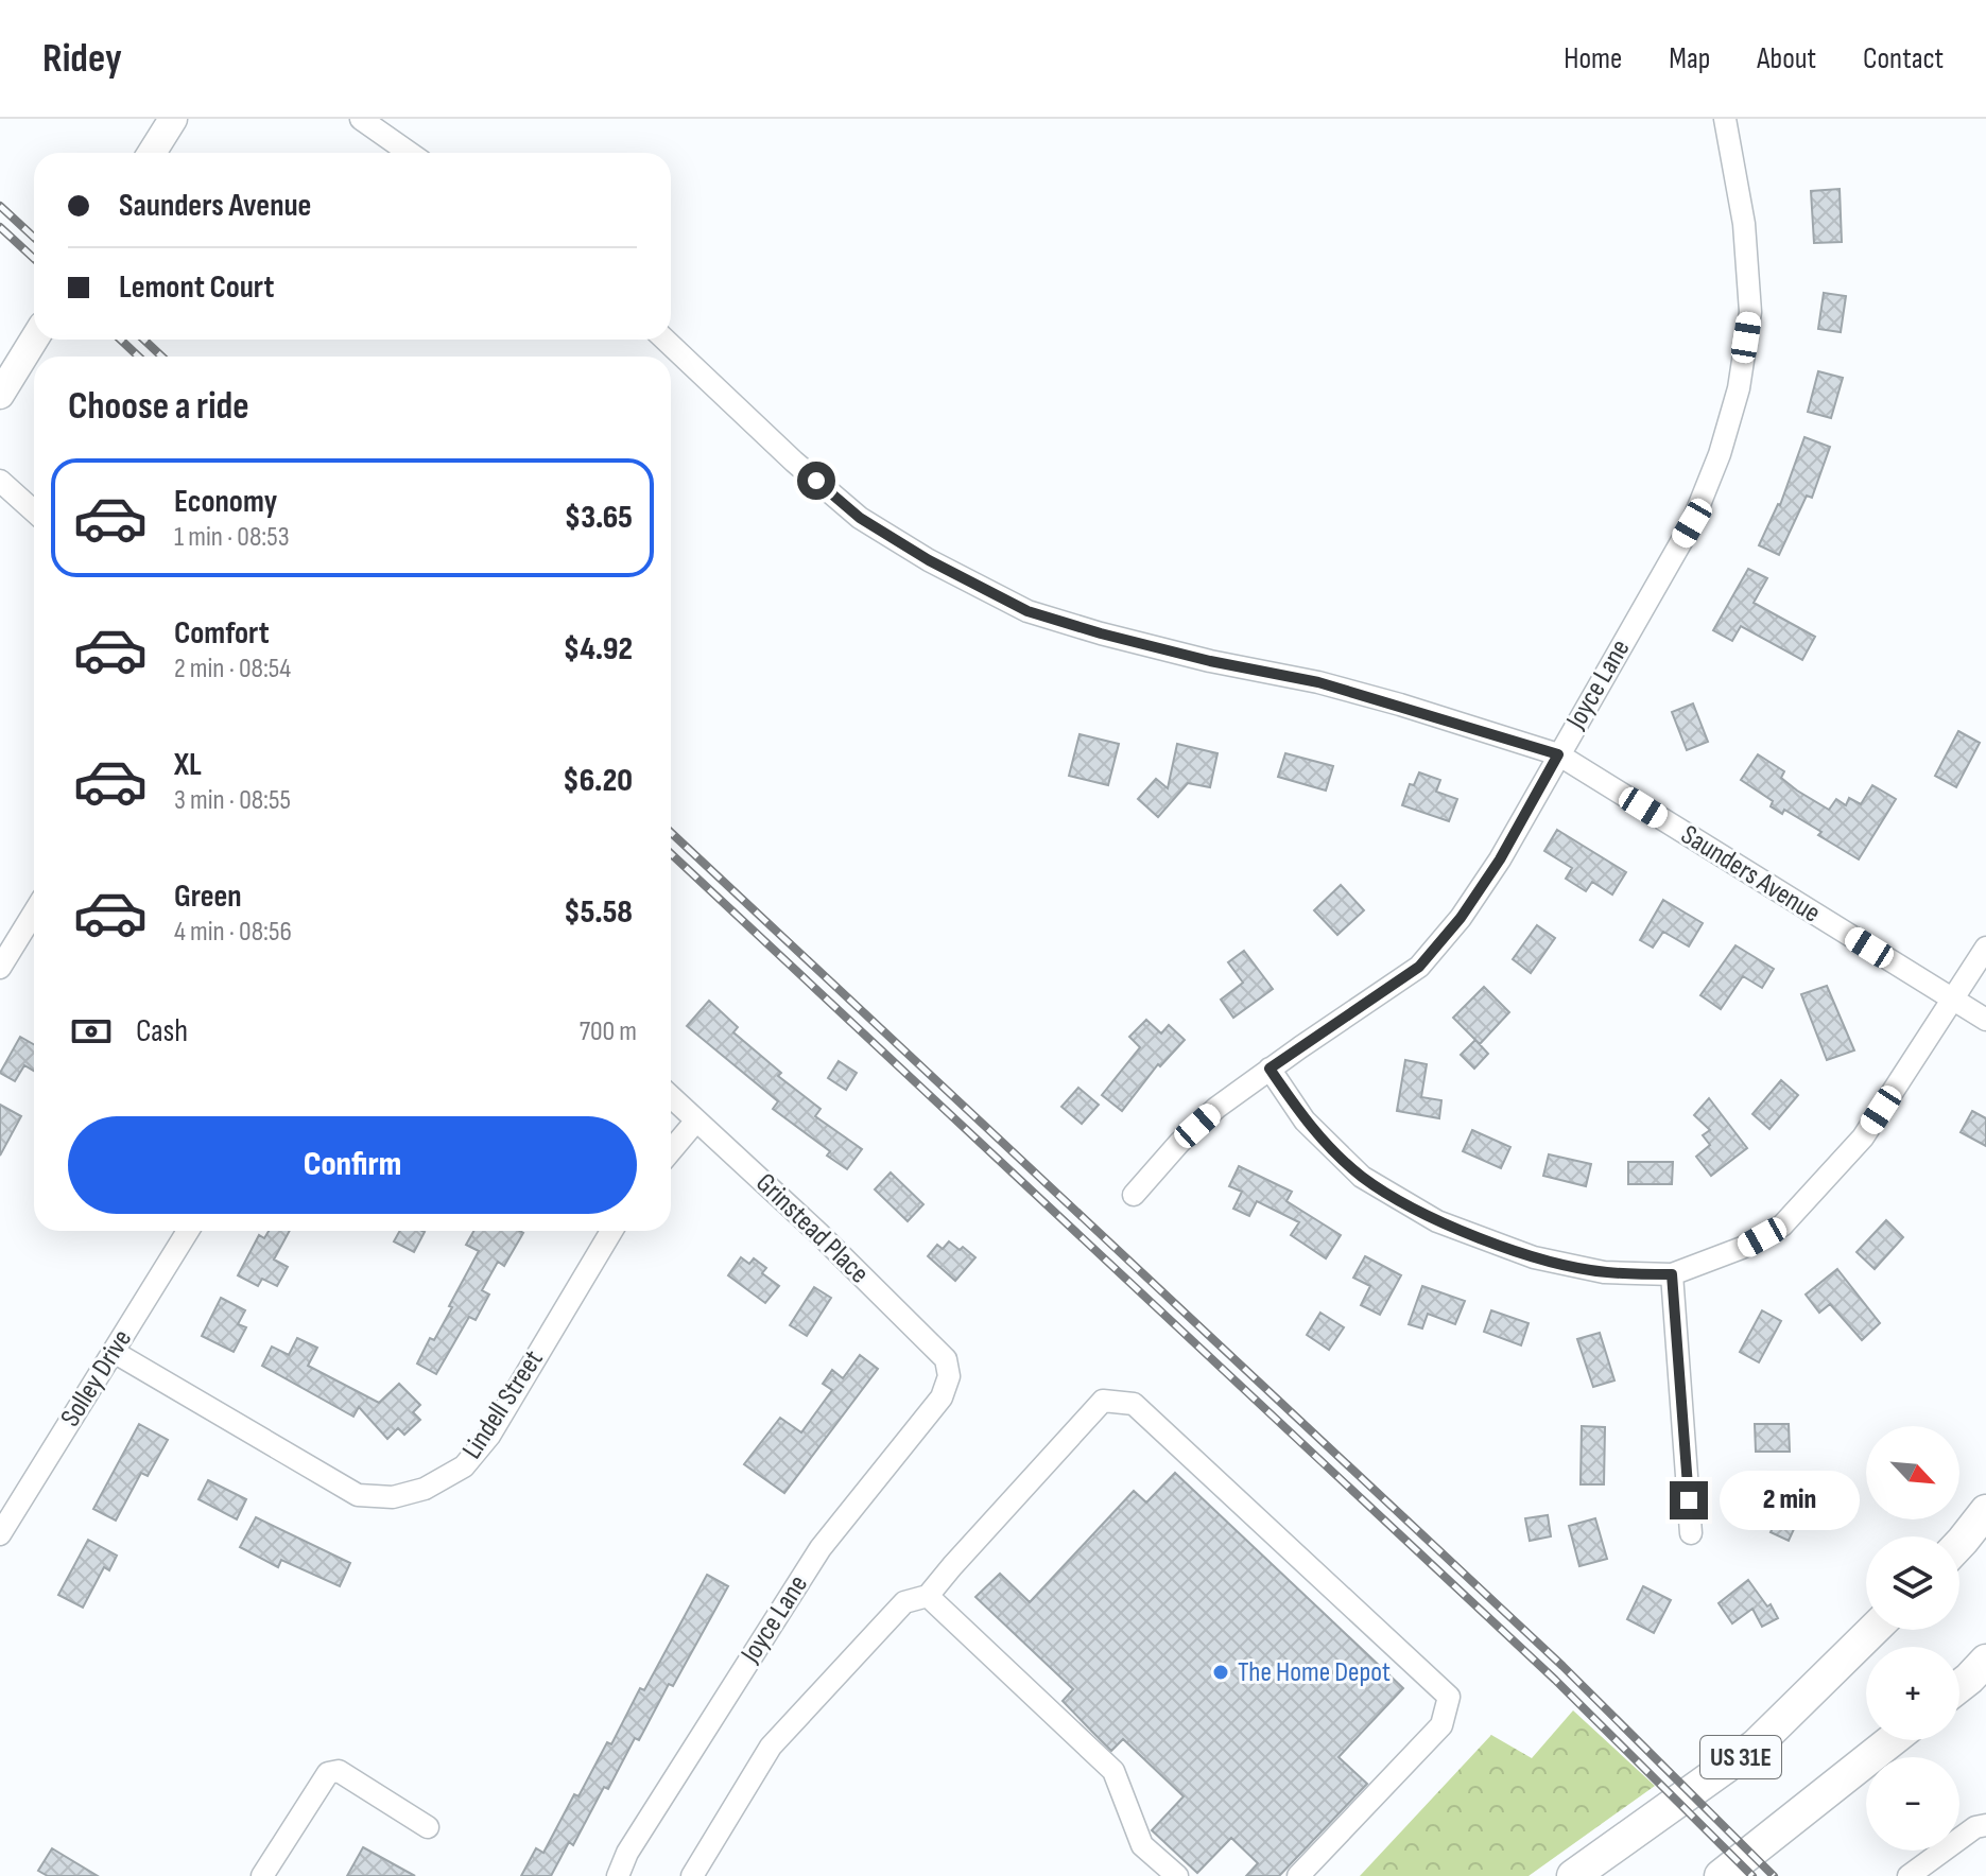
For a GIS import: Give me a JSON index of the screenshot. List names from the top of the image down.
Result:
{
  "streets": {
    "highway": ["US 31E"],
    "street": [
      "Joyce Lane",
      "Saunders Avenue",
      "Grinstead Place",
      "Solley Drive",
      "Lindell Street"
    ]
  },
  "crossings": [
    ["Joyce Lane", "Saunders Avenue"],
    ["Joyce Lane", "Grinstead Place"],
    ["Solley Drive", "Lindell Street"]
  ],
  "places": ["The Home Depot"],
  "north": "bottom right",
  "page": {
    "header": "Ridey",
    "nav": [
      "Home",
      "Map",
      "About",
      "Contact"
    ],
    "banner": ["Saunders Avenue", "Lemont Court"],
    "heading": "Choose a ride",
    "list": [
      {
        "name": "Economy",
        "note": "1 min · 08:53",
        "value": "$3.65"
      },
      {
        "name": "Comfort",
        "note": "2 min · 08:54",
        "value": "$4.92"
      },
      {
        "name": "XL",
        "note": "3 min · 08:55",
        "value": "$6.20"
      },
      {
        "name": "Green",
        "note": "4 min · 08:56",
        "value": "$5.58"
      }
    ],
    "pay": ["Cash", "700 m"],
    "buttons": "Confirm",
    "map_buttons": ["+", "−"],
    "bubble": "2 min"
  }
}
